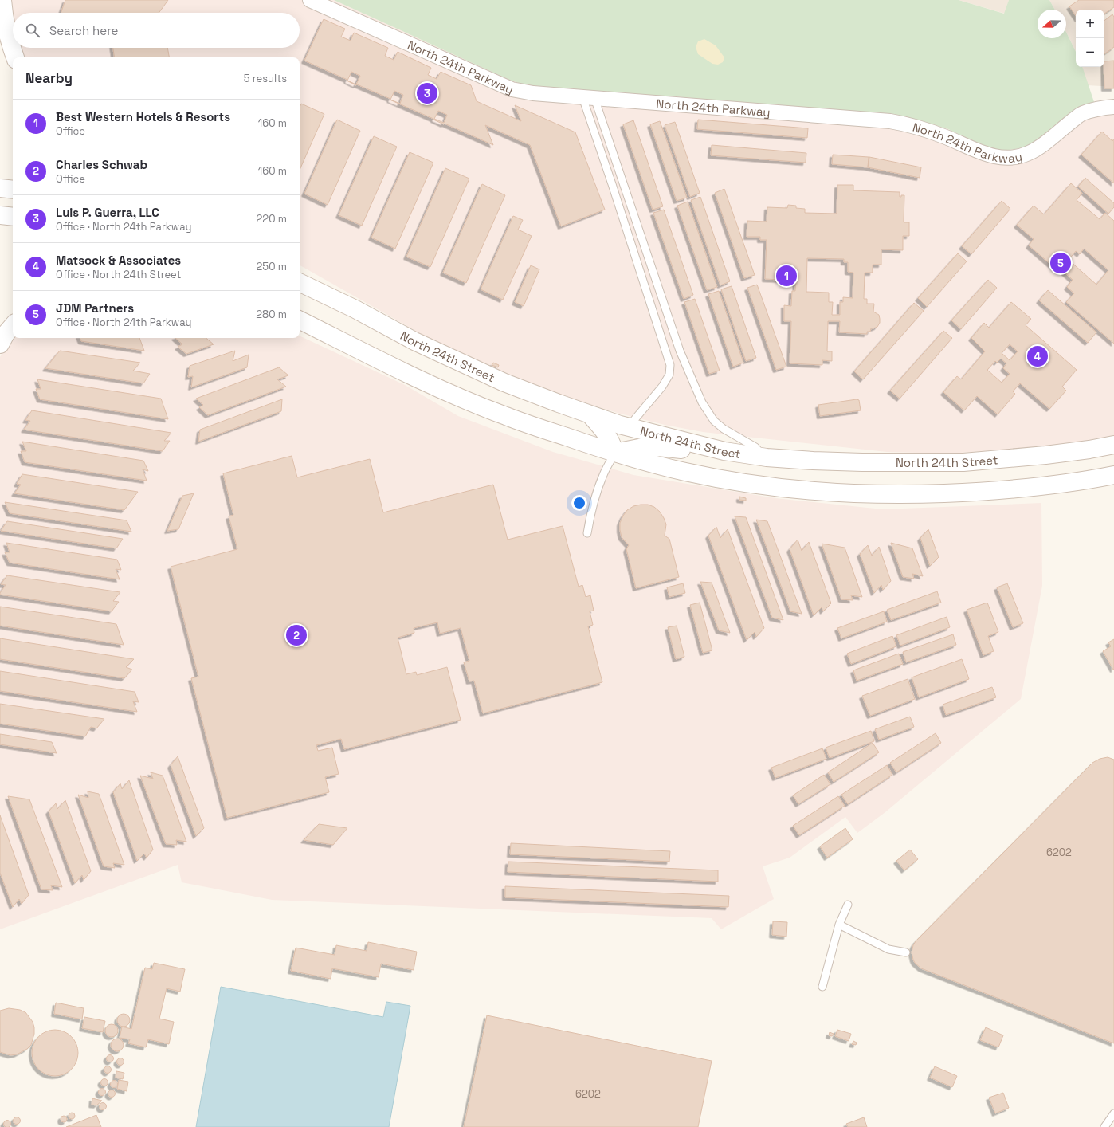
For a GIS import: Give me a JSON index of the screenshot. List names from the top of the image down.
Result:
{
  "streets": {
    "main road": ["North 24th Street"],
    "street": ["North 24th Parkway"]
  },
  "house_numbers": ["6202", "6202"],
  "north": "left",
  "page": {
    "map_buttons": ["+", "−"],
    "search": "Search here",
    "heading": ["Nearby", "5 results"],
    "pins": [
      "3",
      "5",
      "1",
      "4",
      "2"
    ],
    "list": [
      {
        "mark": "1",
        "name": "Best Western Hotels & Resorts",
        "note": "Office",
        "value": "160 m"
      },
      {
        "mark": "2",
        "name": "Charles Schwab",
        "note": "Office",
        "value": "160 m"
      },
      {
        "mark": "3",
        "name": "Luis P. Guerra, LLC",
        "note": "Office · North 24th Parkway",
        "value": "220 m"
      },
      {
        "mark": "4",
        "name": "Matsock & Associates",
        "note": "Office · North 24th Street",
        "value": "250 m"
      },
      {
        "mark": "5",
        "name": "JDM Partners",
        "note": "Office · North 24th Parkway",
        "value": "280 m"
      }
    ]
  }
}
